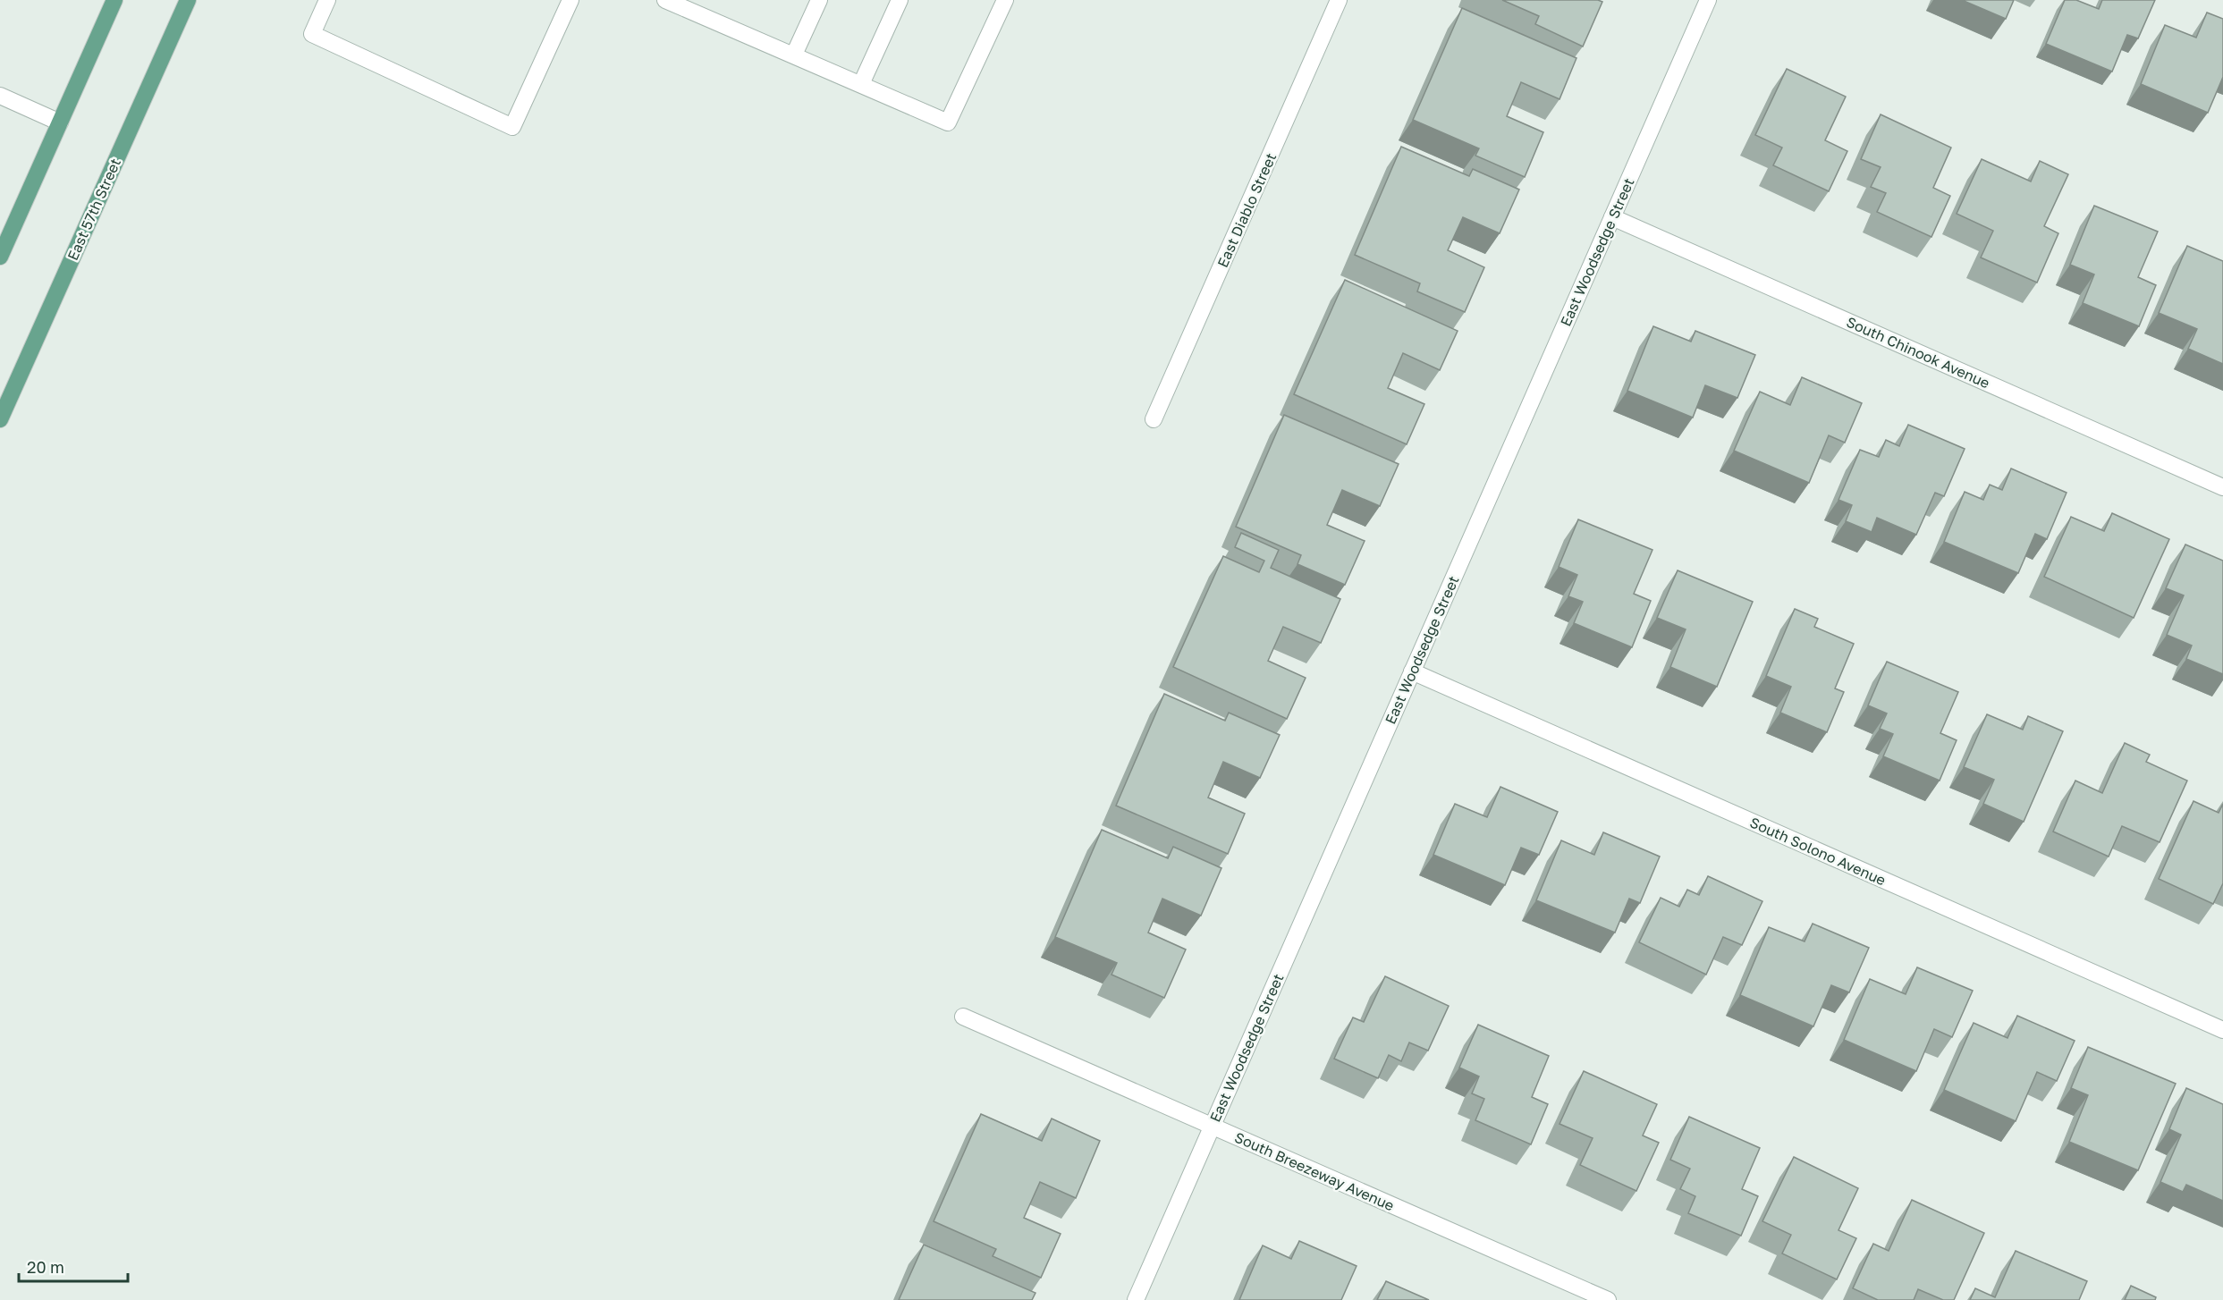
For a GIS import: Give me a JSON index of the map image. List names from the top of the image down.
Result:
{
  "streets": {
    "main road": ["East 57th Street"],
    "street": [
      "East Diablo Street",
      "East Woodsedge Street",
      "South Chinook Avenue",
      "South Solono Avenue",
      "South Breezeway Avenue"
    ]
  },
  "crossings": [
    ["East Woodsedge Street", "South Chinook Avenue"],
    ["East Woodsedge Street", "South Solono Avenue"],
    ["East Woodsedge Street", "South Breezeway Avenue"]
  ],
  "scale_bar": "20 m"
}
